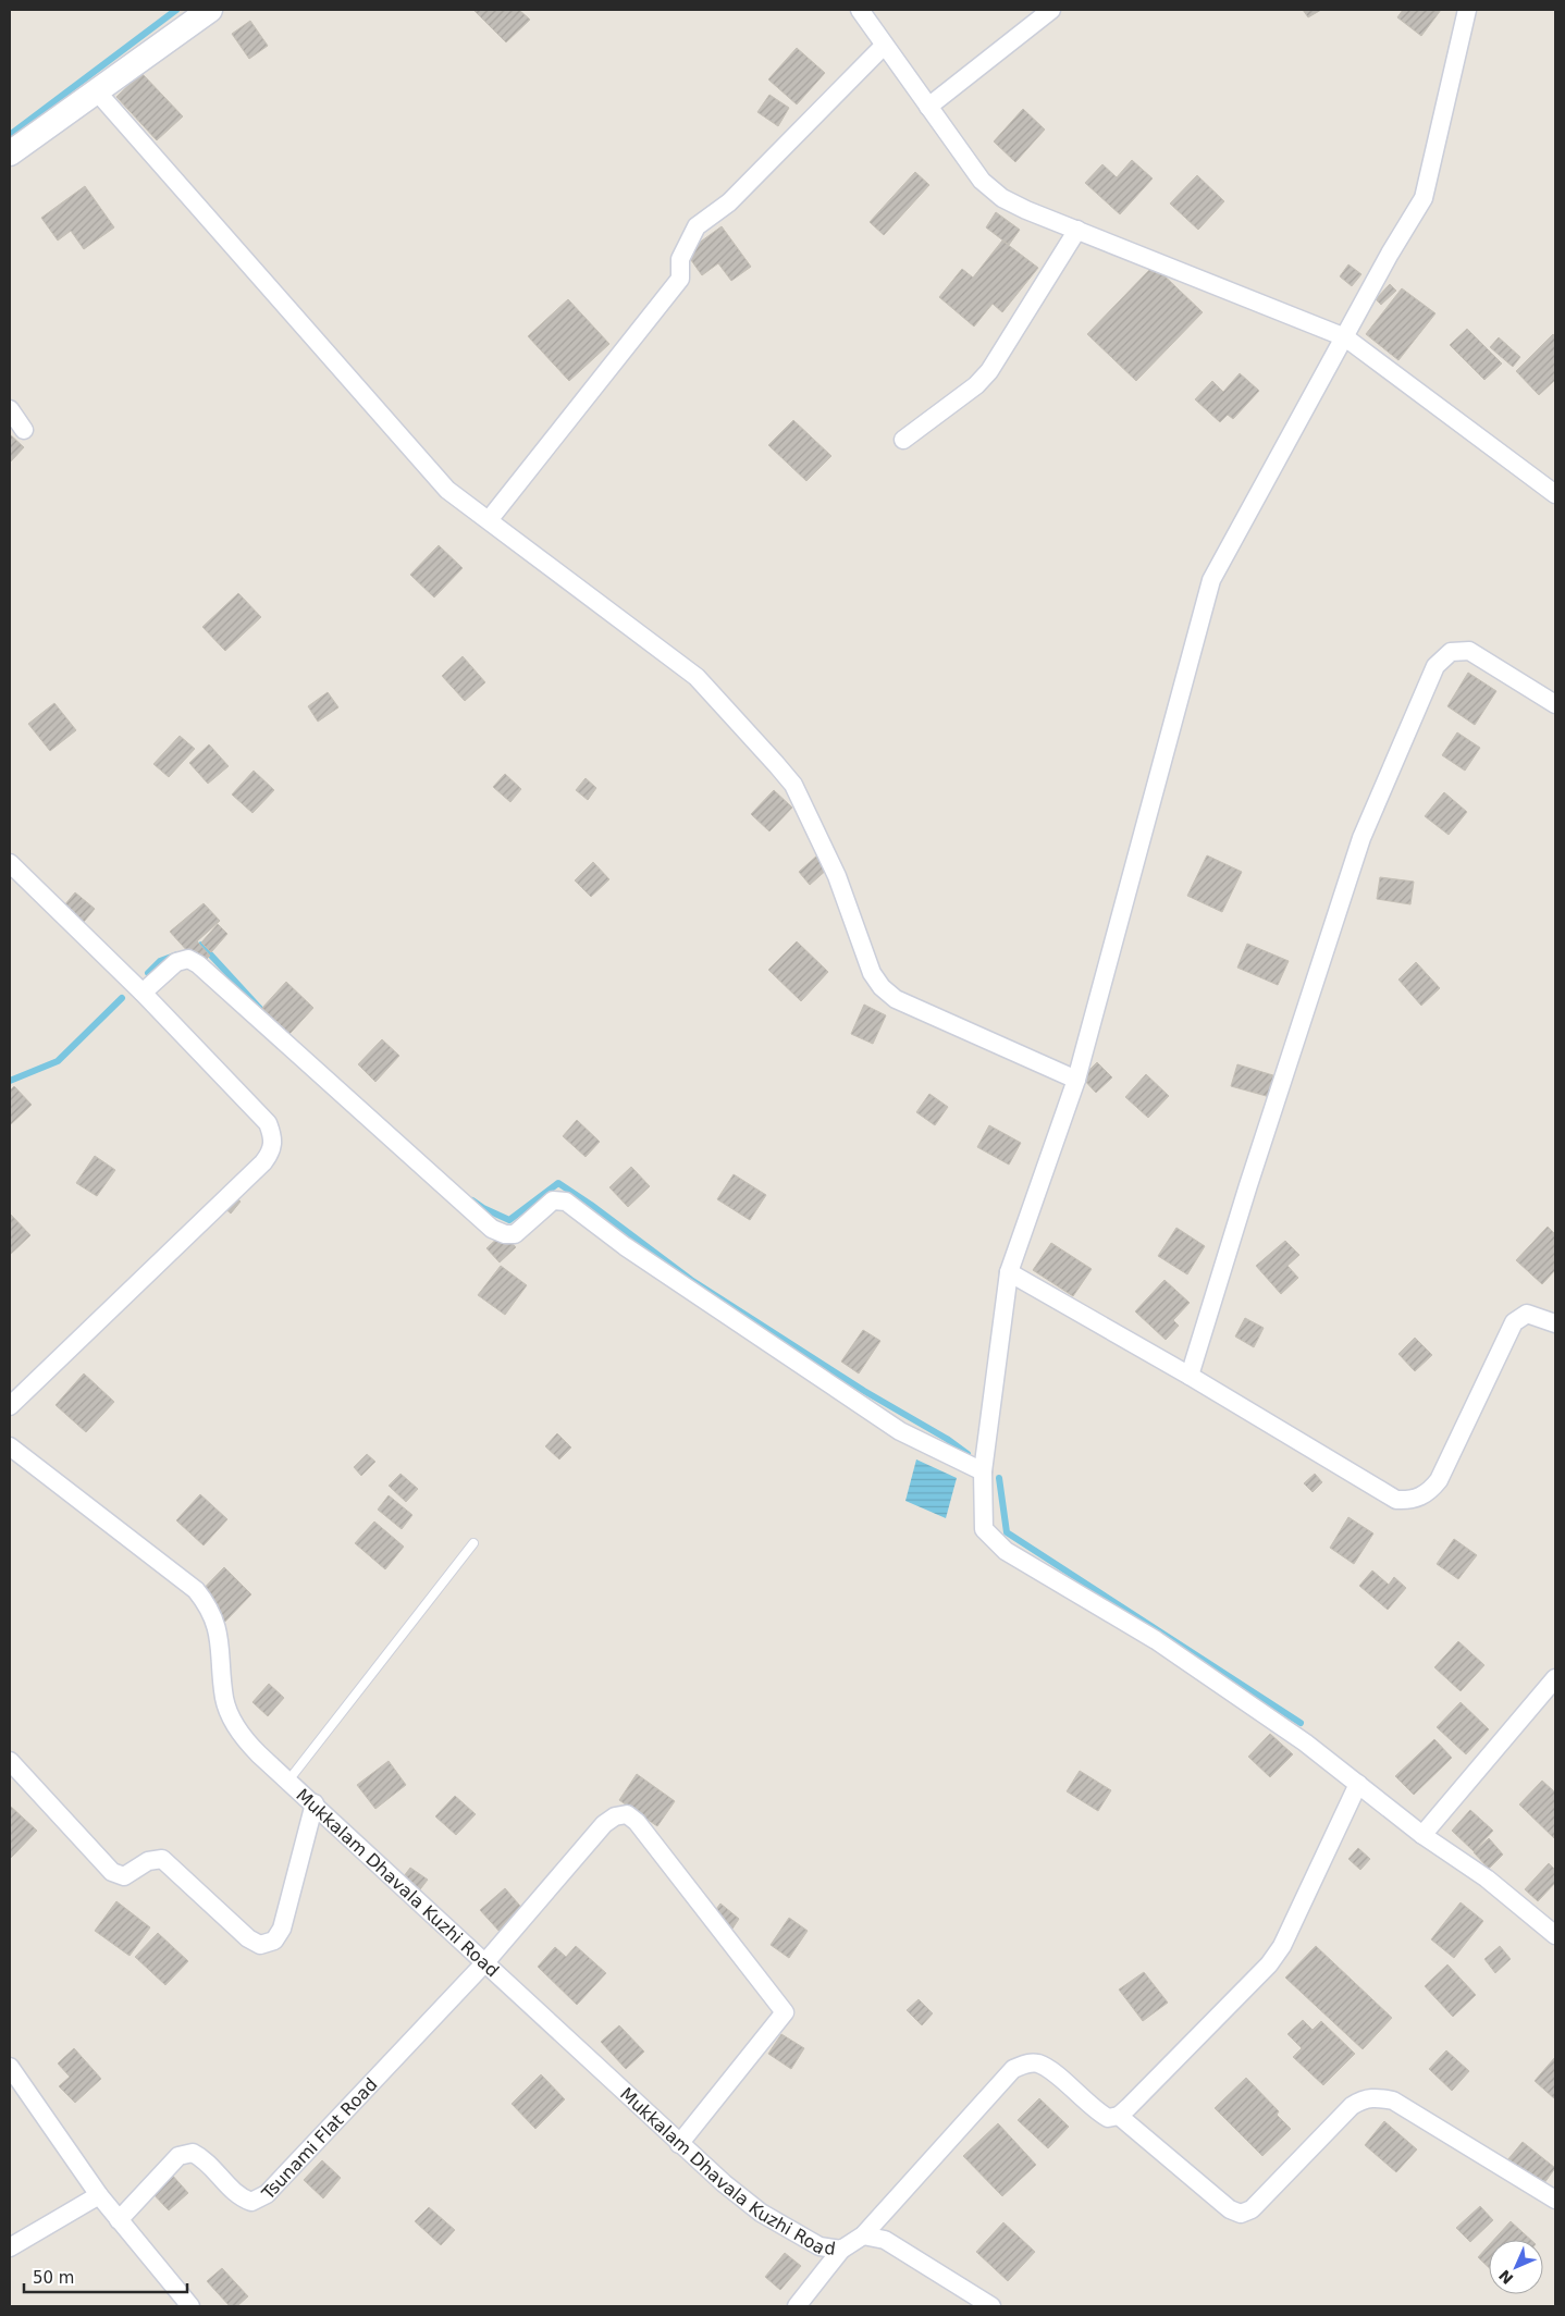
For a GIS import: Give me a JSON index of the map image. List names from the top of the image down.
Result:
{
  "streets": {
    "street": ["Mukkalam Dhavala Kuzhi Road", "Tsunami Flat Road"]
  },
  "crossings": [
    ["Mukkalam Dhavala Kuzhi Road", "Tsunami Flat Road"]
  ],
  "scale_bar": "50 m",
  "north": "bottom left"
}
